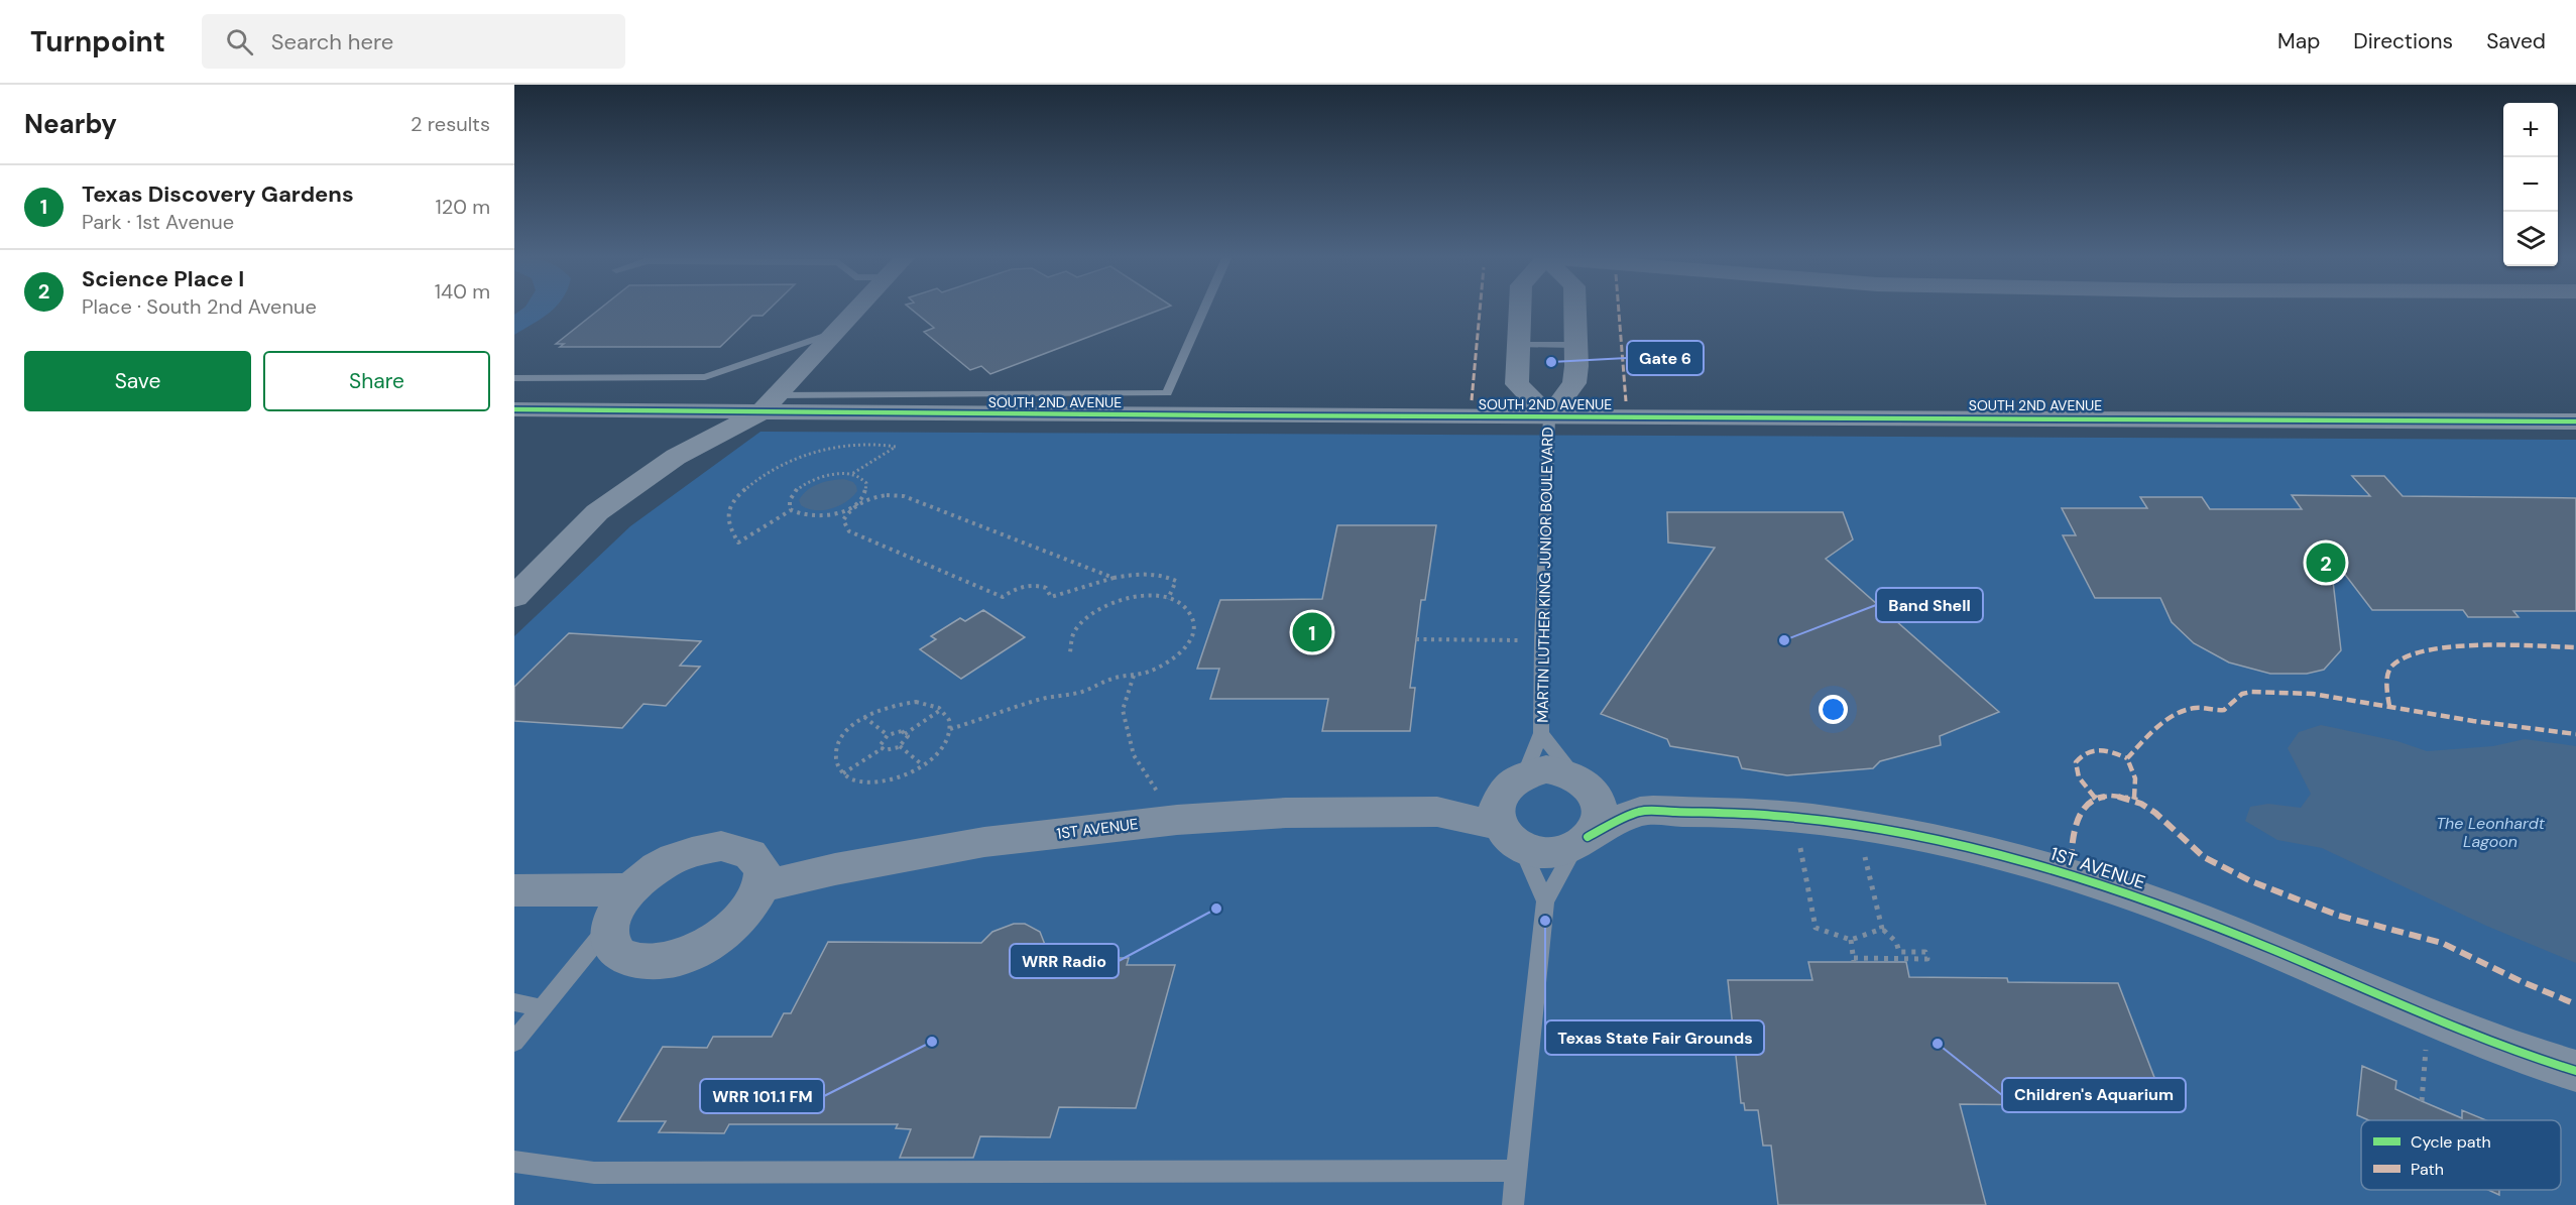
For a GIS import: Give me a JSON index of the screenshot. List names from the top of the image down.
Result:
{
  "streets": {
    "street": ["SOUTH 2ND AVENUE", "MARTIN LUTHER KING JUNIOR BOULEVARD", "1ST AVENUE"]
  },
  "crossings": [
    ["SOUTH 2ND AVENUE", "MARTIN LUTHER KING JUNIOR BOULEVARD"]
  ],
  "water": ["The Leonhardt Lagoon"],
  "places": [
    "Gate 6",
    "Band Shell",
    "WRR Radio",
    "Texas State Fair Grounds",
    "WRR 101.1 FM",
    "Children's Aquarium"
  ],
  "legend": ["Cycle path", "Path"],
  "page": {
    "header": "Turnpoint",
    "search": "Search here",
    "nav": ["Map", "Directions", "Saved"],
    "heading": ["Nearby", "2 results"],
    "map_buttons": ["+", "−"],
    "list": [
      {
        "mark": "1",
        "name": "Texas Discovery Gardens",
        "note": "Park · 1st Avenue",
        "value": "120 m"
      },
      {
        "mark": "2",
        "name": "Science Place I",
        "note": "Place · South 2nd Avenue",
        "value": "140 m"
      }
    ],
    "buttons": ["Save", "Share"],
    "pins": ["2", "1"]
  }
}
